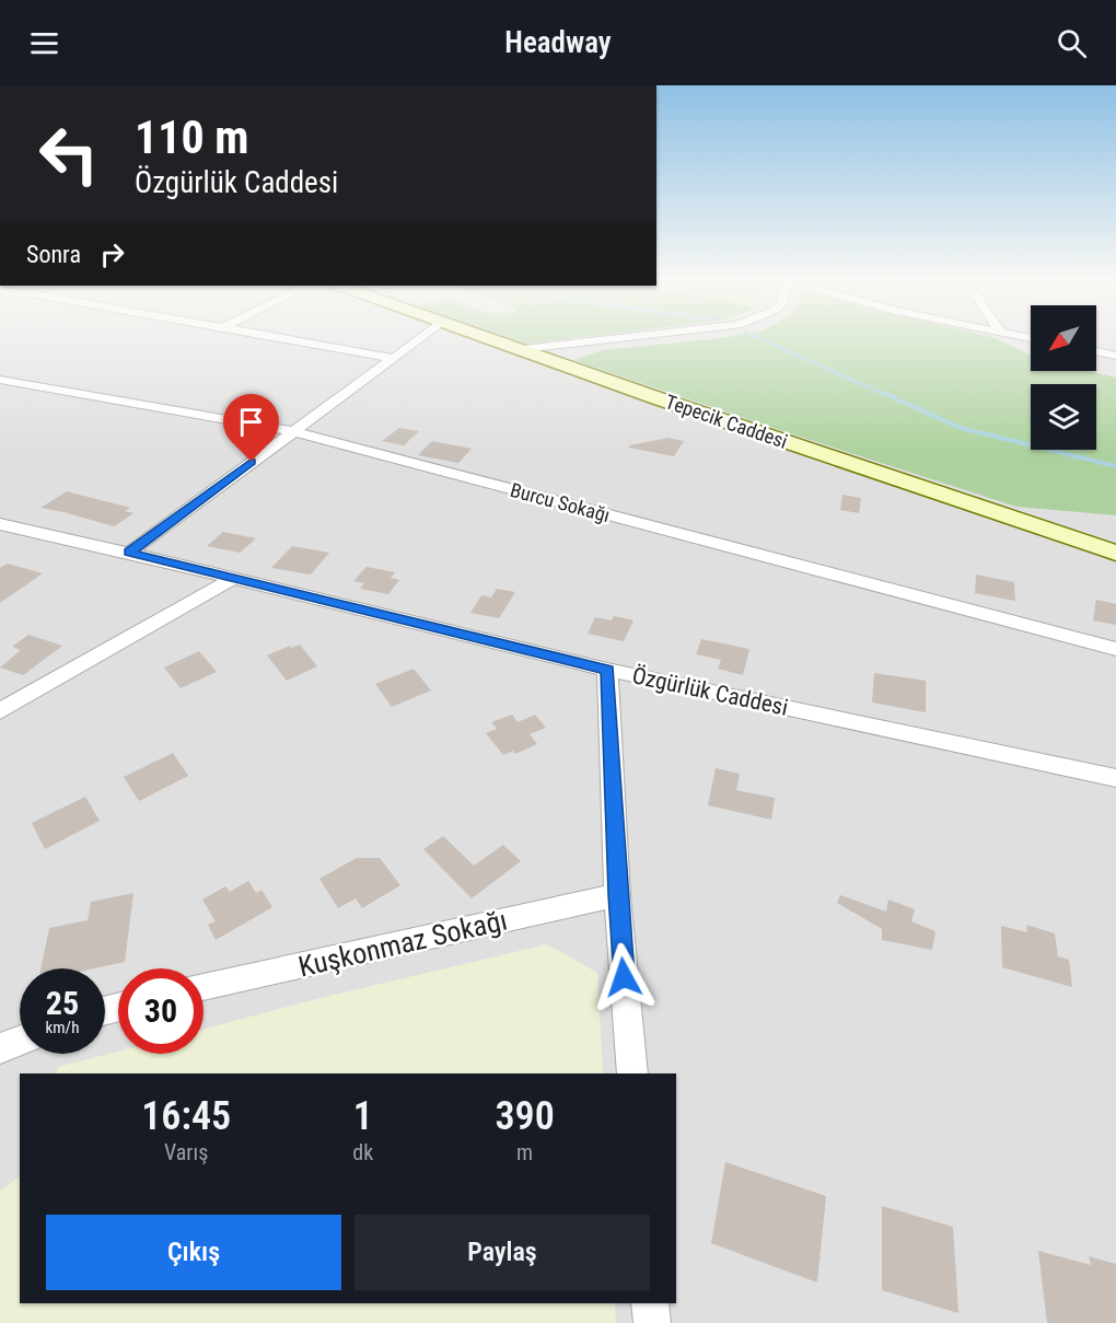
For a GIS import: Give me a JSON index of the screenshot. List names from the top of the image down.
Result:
{
  "streets": {
    "street": [
      "Tepecik Caddesi",
      "Burcu Sokağı",
      "Özgürlük Caddesi",
      "Kuşkonmaz Sokağı"
    ]
  },
  "north": "bottom left",
  "page": {
    "header": "Headway",
    "turn": ["110 m", "Özgürlük Caddesi"],
    "then": "Sonra",
    "speed": "25 km/h",
    "limit": "30",
    "eta": [
      "16:45",
      "Varış",
      "1",
      "dk",
      "390",
      "m"
    ],
    "buttons": ["Çıkış", "Paylaş"]
  }
}
